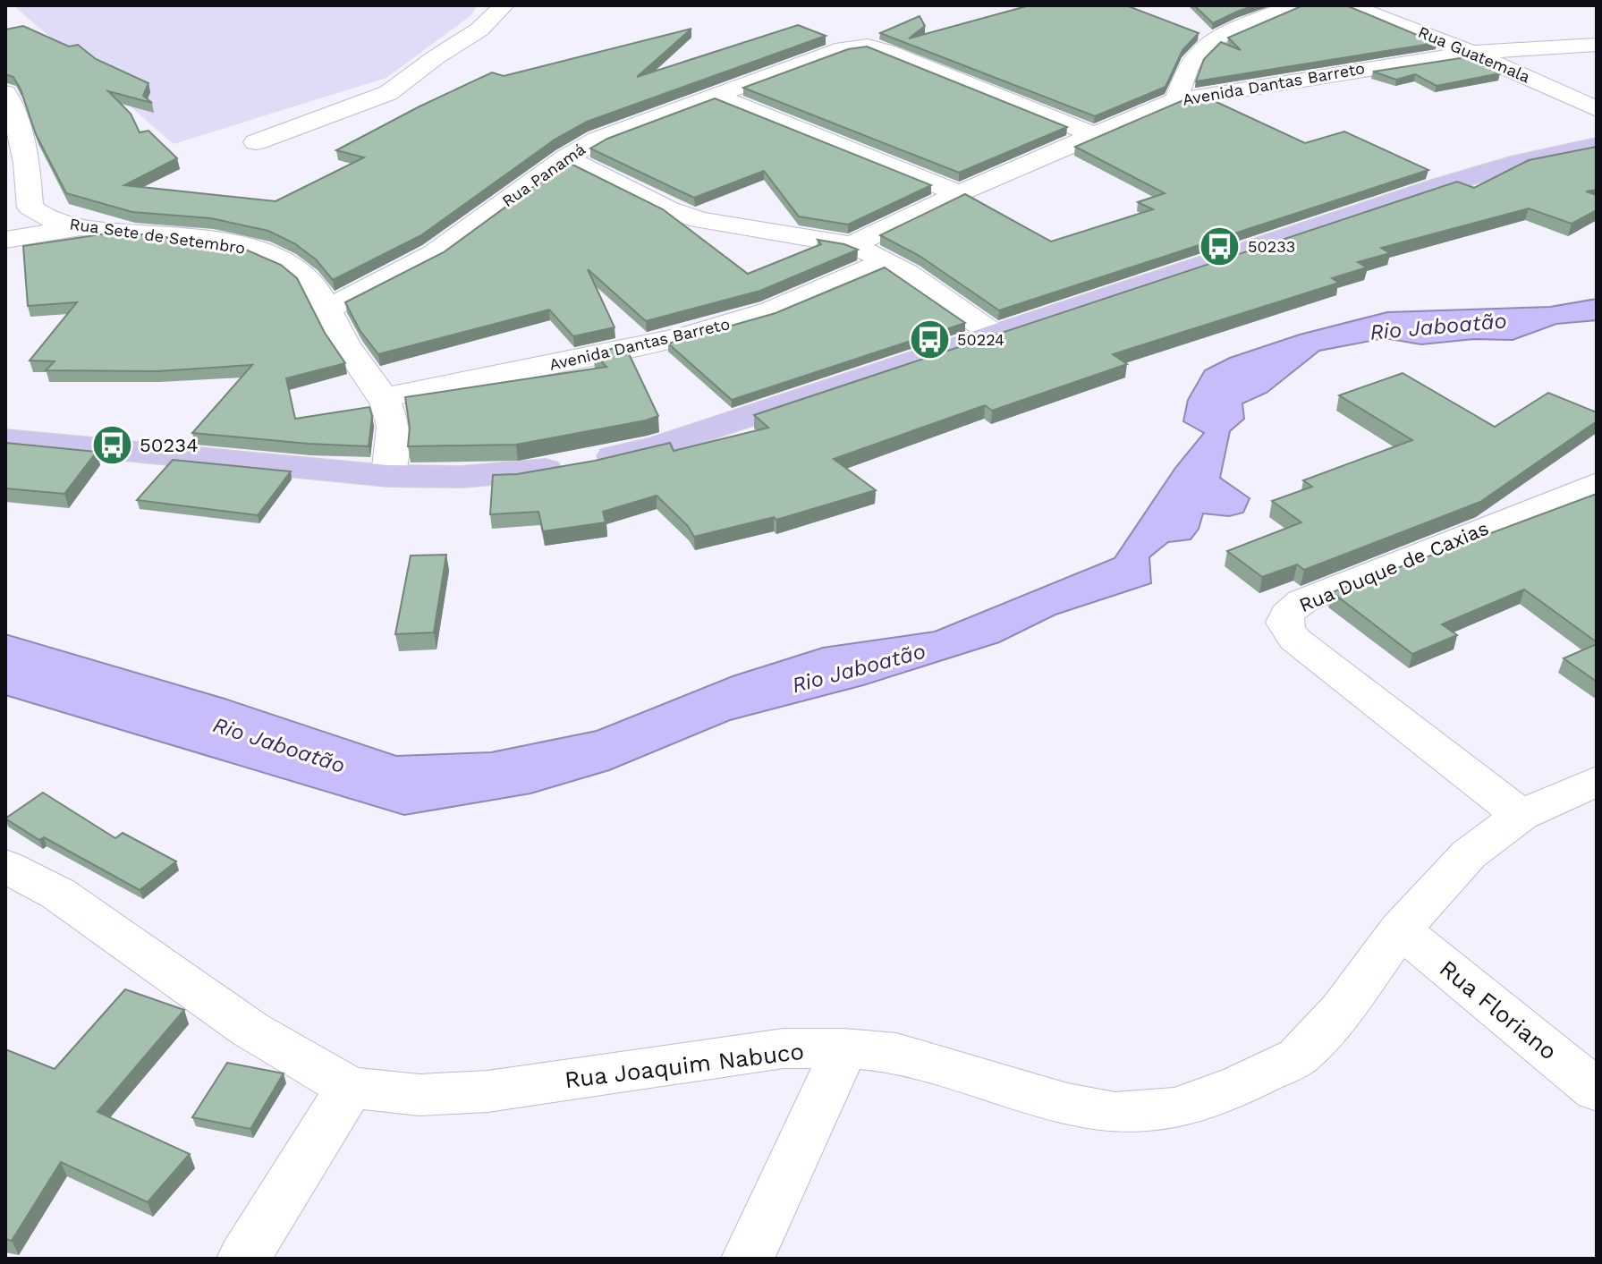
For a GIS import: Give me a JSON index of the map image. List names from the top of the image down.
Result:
{
  "streets": {
    "street": [
      "Rua Guatemala",
      "Avenida Dantas Barreto",
      "Rua Panamá",
      "Rua Sete de Setembro",
      "Rua Duque de Caxias",
      "Rua Floriano",
      "Rua Joaquim Nabuco"
    ]
  },
  "crossings": [
    ["Rua Guatemala", "Avenida Dantas Barreto"],
    ["Avenida Dantas Barreto", "Rua Panamá"],
    ["Avenida Dantas Barreto", "Rua Sete de Setembro"],
    ["Rua Panamá", "Rua Sete de Setembro"],
    ["Rua Duque de Caxias", "Rua Joaquim Nabuco"],
    ["Rua Floriano", "Rua Joaquim Nabuco"]
  ],
  "water": ["Rio Jaboatão"],
  "places": {
    "bus stop": ["50233", "50224", "50234"]
  }
}
